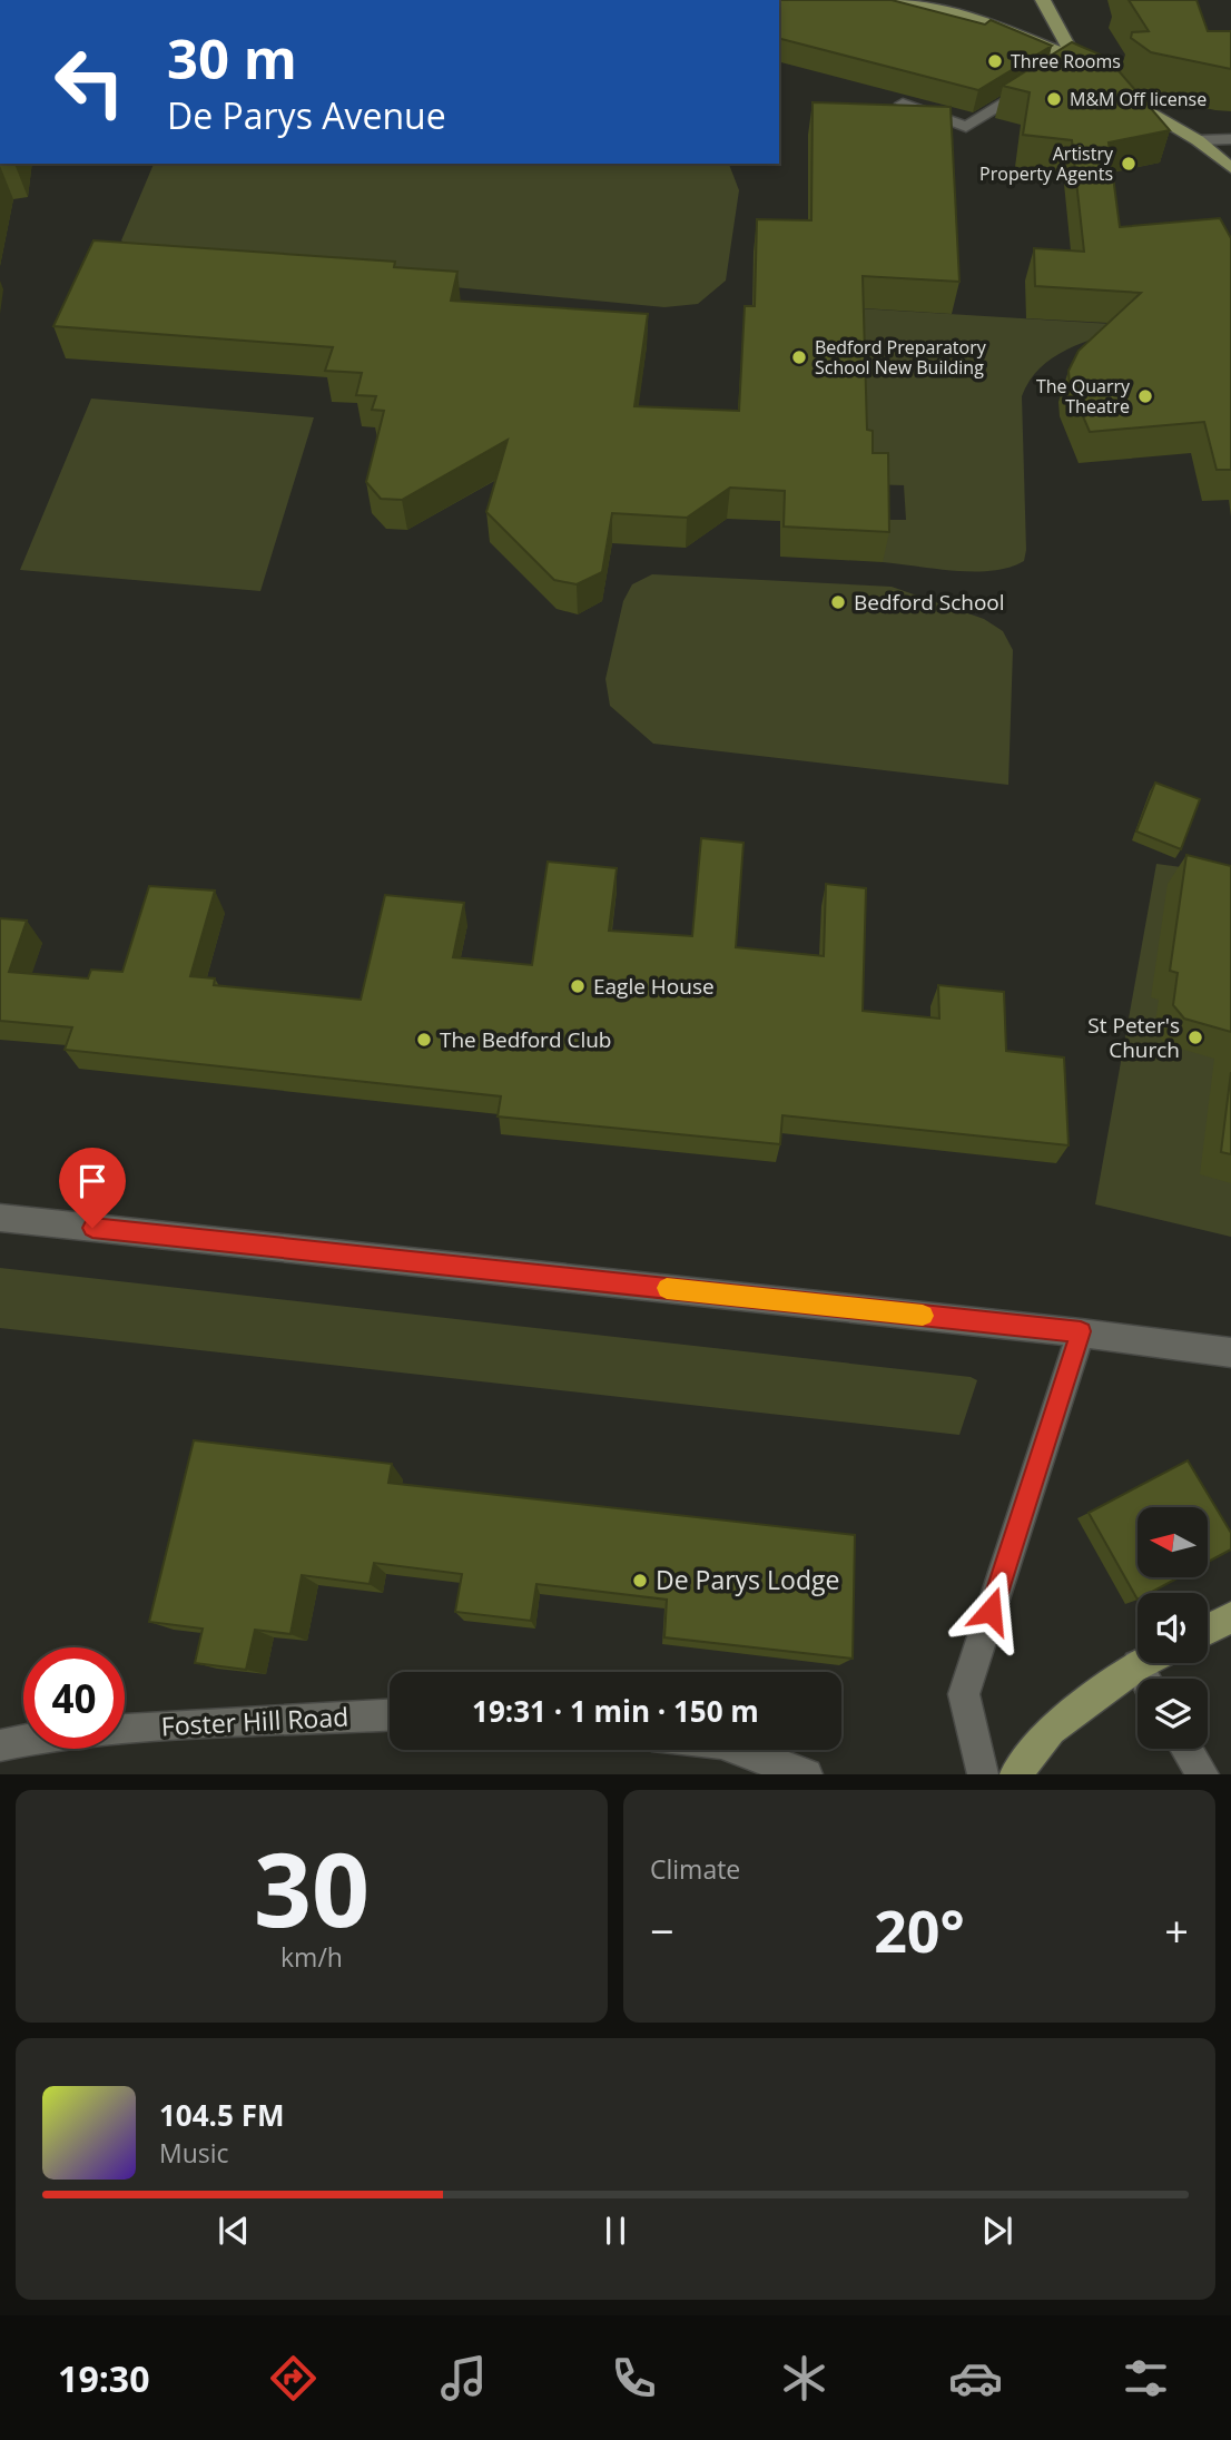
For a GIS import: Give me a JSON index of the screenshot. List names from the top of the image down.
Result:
{
  "streets": {
    "street": ["Foster Hill Road"]
  },
  "places": [
    "Three Rooms",
    "M&M Off license",
    "Artistry Property Agents",
    "Bedford Preparatory School New Building",
    "The Quarry Theatre",
    "Bedford School",
    "Eagle House",
    "St Peter's Church",
    "The Bedford Club",
    "De Parys Lodge"
  ],
  "north": "left",
  "page": {
    "turn": ["30 m", "De Parys Avenue"],
    "limit": "40",
    "trip": "19:31 · 1 min · 150 m",
    "tile": [
      ["30", "km/h"],
      "Climate"
    ],
    "heat": ["−", "20°", "+"],
    "song": ["104.5 FM", "Music"],
    "tabs": "19:30"
  }
}
